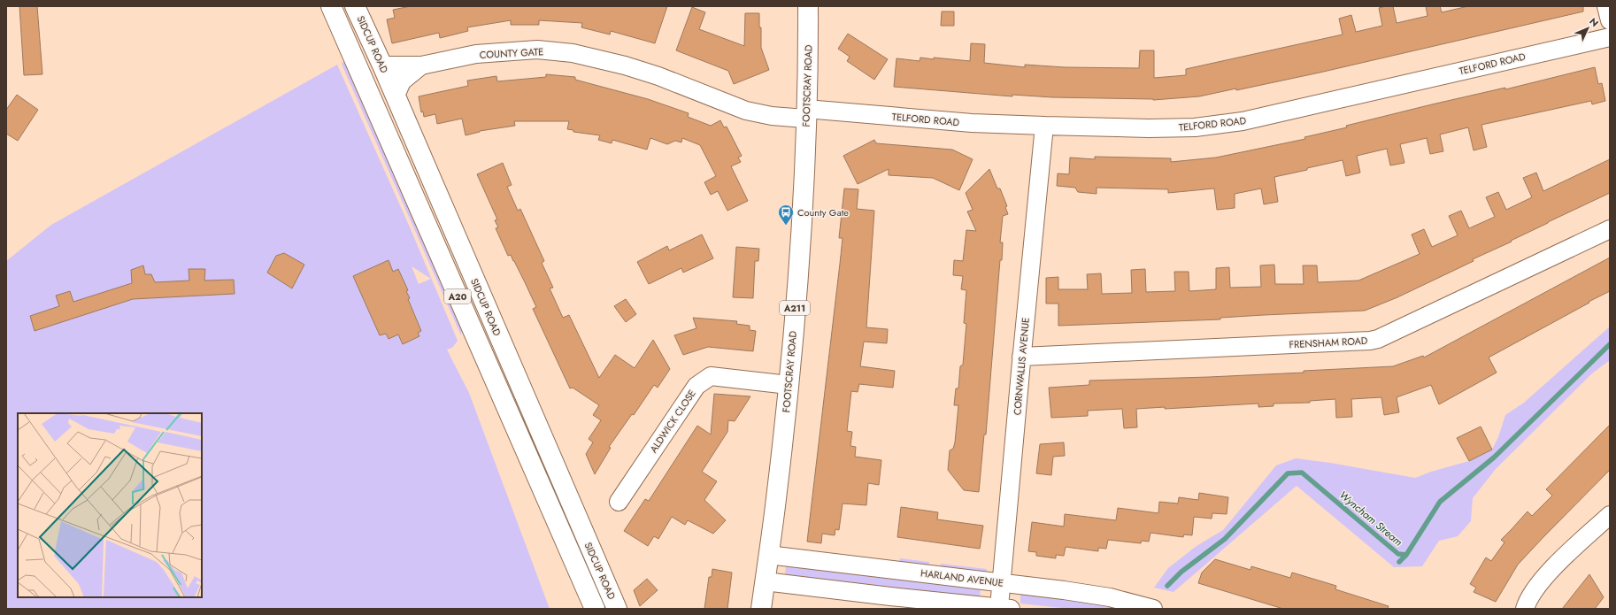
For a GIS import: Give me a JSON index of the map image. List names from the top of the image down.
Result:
{
  "streets": {
    "main road": [
      "SIDCUP ROAD",
      "FOOTSCRAY ROAD",
      "A20",
      "A211"
    ],
    "street": [
      "COUNTY GATE",
      "TELFORD ROAD",
      "FRENSHAM ROAD",
      "CORNWALLIS AVENUE",
      "ALDWICK CLOSE",
      "HARLAND AVENUE"
    ]
  },
  "crossings": [
    ["SIDCUP ROAD", "COUNTY GATE"],
    ["COUNTY GATE", "TELFORD ROAD"],
    ["COUNTY GATE", "FOOTSCRAY ROAD"],
    ["TELFORD ROAD", "FOOTSCRAY ROAD"],
    ["TELFORD ROAD", "CORNWALLIS AVENUE"],
    ["FOOTSCRAY ROAD", "ALDWICK CLOSE"],
    ["FOOTSCRAY ROAD", "HARLAND AVENUE"],
    ["FRENSHAM ROAD", "CORNWALLIS AVENUE"],
    ["CORNWALLIS AVENUE", "HARLAND AVENUE"]
  ],
  "water": ["Wyncham Stream"],
  "places": {
    "bus stop": ["County Gate"]
  },
  "north": "top right"
}
